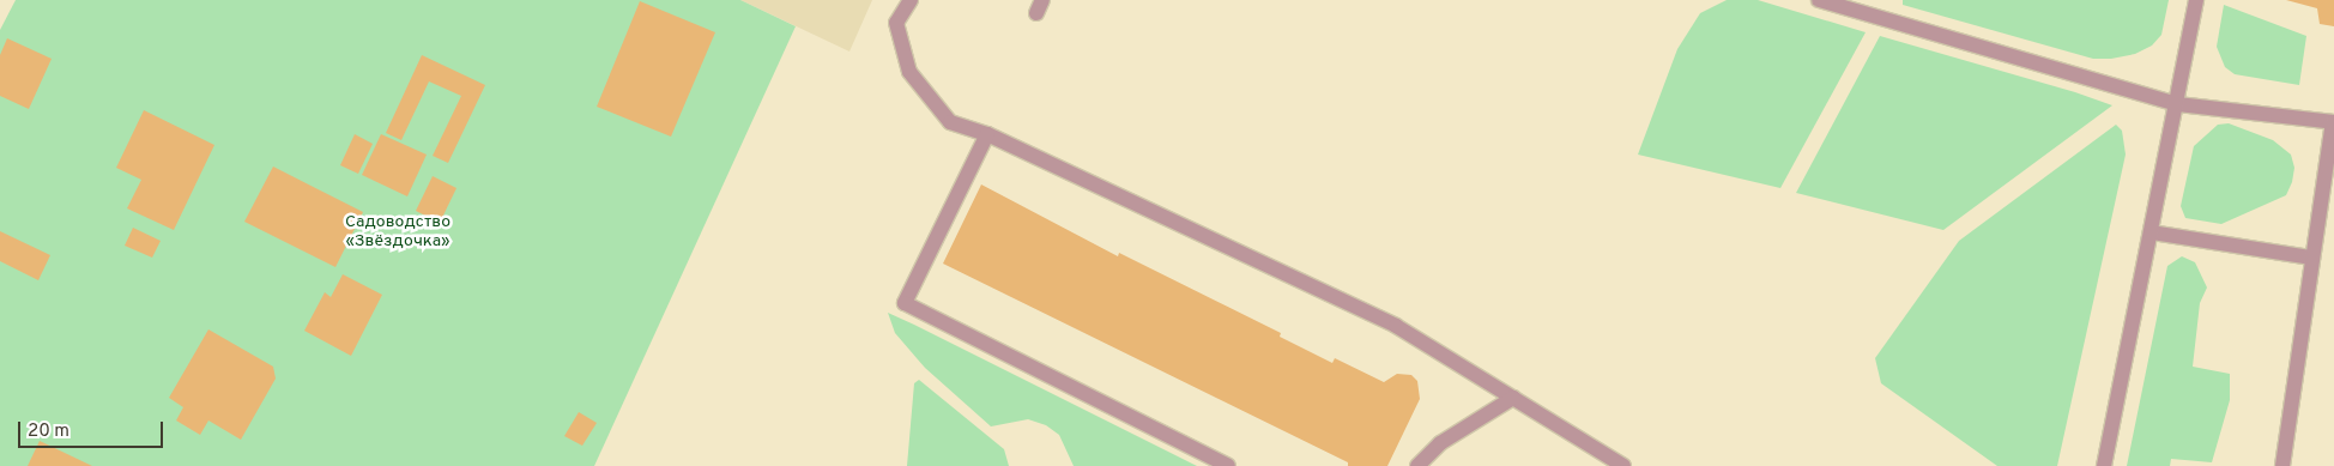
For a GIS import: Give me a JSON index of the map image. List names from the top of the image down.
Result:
{
  "parks": ["Садоводство «Звёздочка»"],
  "scale_bar": "20 m"
}
